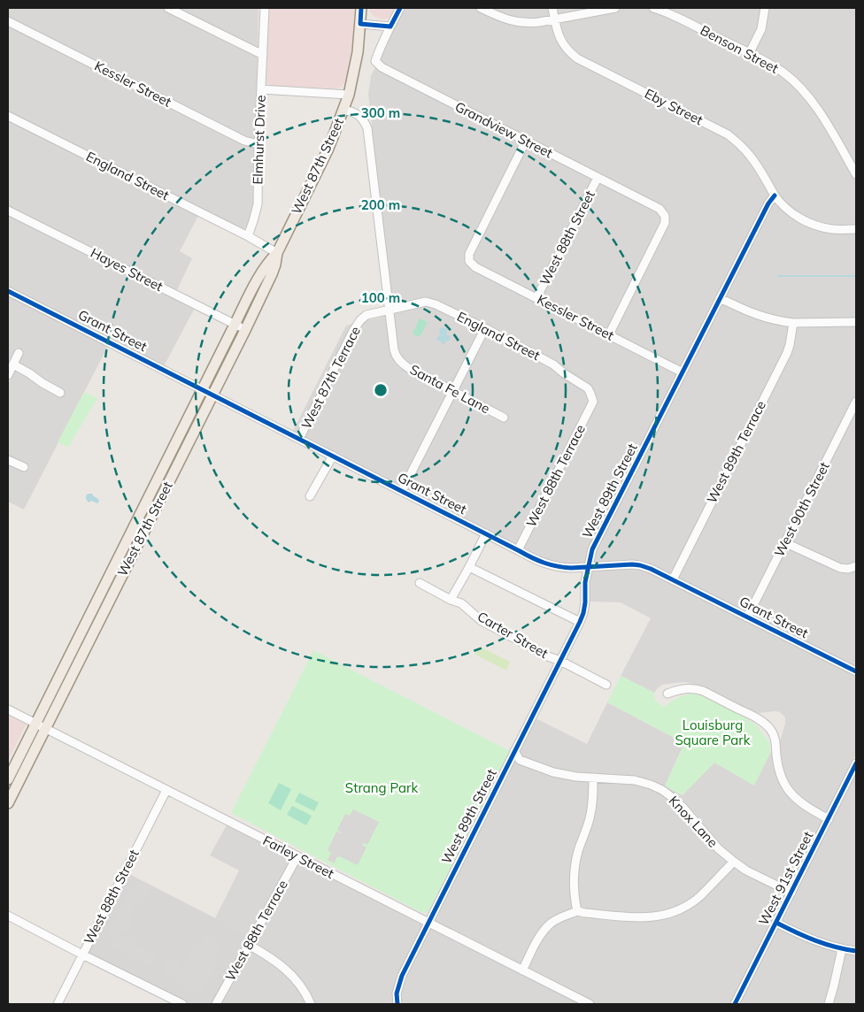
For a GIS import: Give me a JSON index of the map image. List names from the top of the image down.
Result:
{
  "streets": {
    "main road": ["West 87th Street"],
    "street": [
      "Benson Street",
      "Kessler Street",
      "Eby Street",
      "Grandview Street",
      "Elmhurst Drive",
      "England Street",
      "West 88th Street",
      "Hayes Street",
      "Grant Street",
      "West 87th Terrace",
      "Santa Fe Lane",
      "West 89th Terrace",
      "West 88th Terrace",
      "West 89th Street",
      "West 90th Street",
      "Carter Street",
      "Knox Lane",
      "Farley Street",
      "West 91st Street"
    ]
  },
  "crossings": [
    ["Kessler Street", "Grandview Street"],
    ["Kessler Street", "Elmhurst Drive"],
    ["Kessler Street", "West 88th Street"],
    ["Kessler Street", "West 89th Street"],
    ["Eby Street", "West 89th Street"],
    ["Grandview Street", "West 88th Street"],
    ["Elmhurst Drive", "England Street"],
    ["West 87th Street", "Hayes Street"],
    ["West 87th Street", "Grant Street"],
    ["West 87th Street", "Santa Fe Lane"],
    ["West 87th Street", "Farley Street"],
    ["England Street", "West 87th Terrace"],
    ["England Street", "Santa Fe Lane"],
    ["England Street", "West 88th Terrace"],
    ["West 88th Street", "Farley Street"],
    ["Grant Street", "West 87th Terrace"],
    ["Grant Street", "West 89th Terrace"],
    ["Grant Street", "West 88th Terrace"],
    ["Grant Street", "West 89th Street"],
    ["Grant Street", "West 90th Street"],
    ["West 87th Terrace", "Santa Fe Lane"],
    ["West 88th Terrace", "Farley Street"],
    ["West 89th Street", "Carter Street"],
    ["West 89th Street", "Knox Lane"],
    ["West 89th Street", "Farley Street"],
    ["Knox Lane", "West 91st Street"]
  ],
  "parks": ["Louisburg Square Park", "Strang Park"],
  "rings": ["300 m", "200 m", "100 m"]
}
